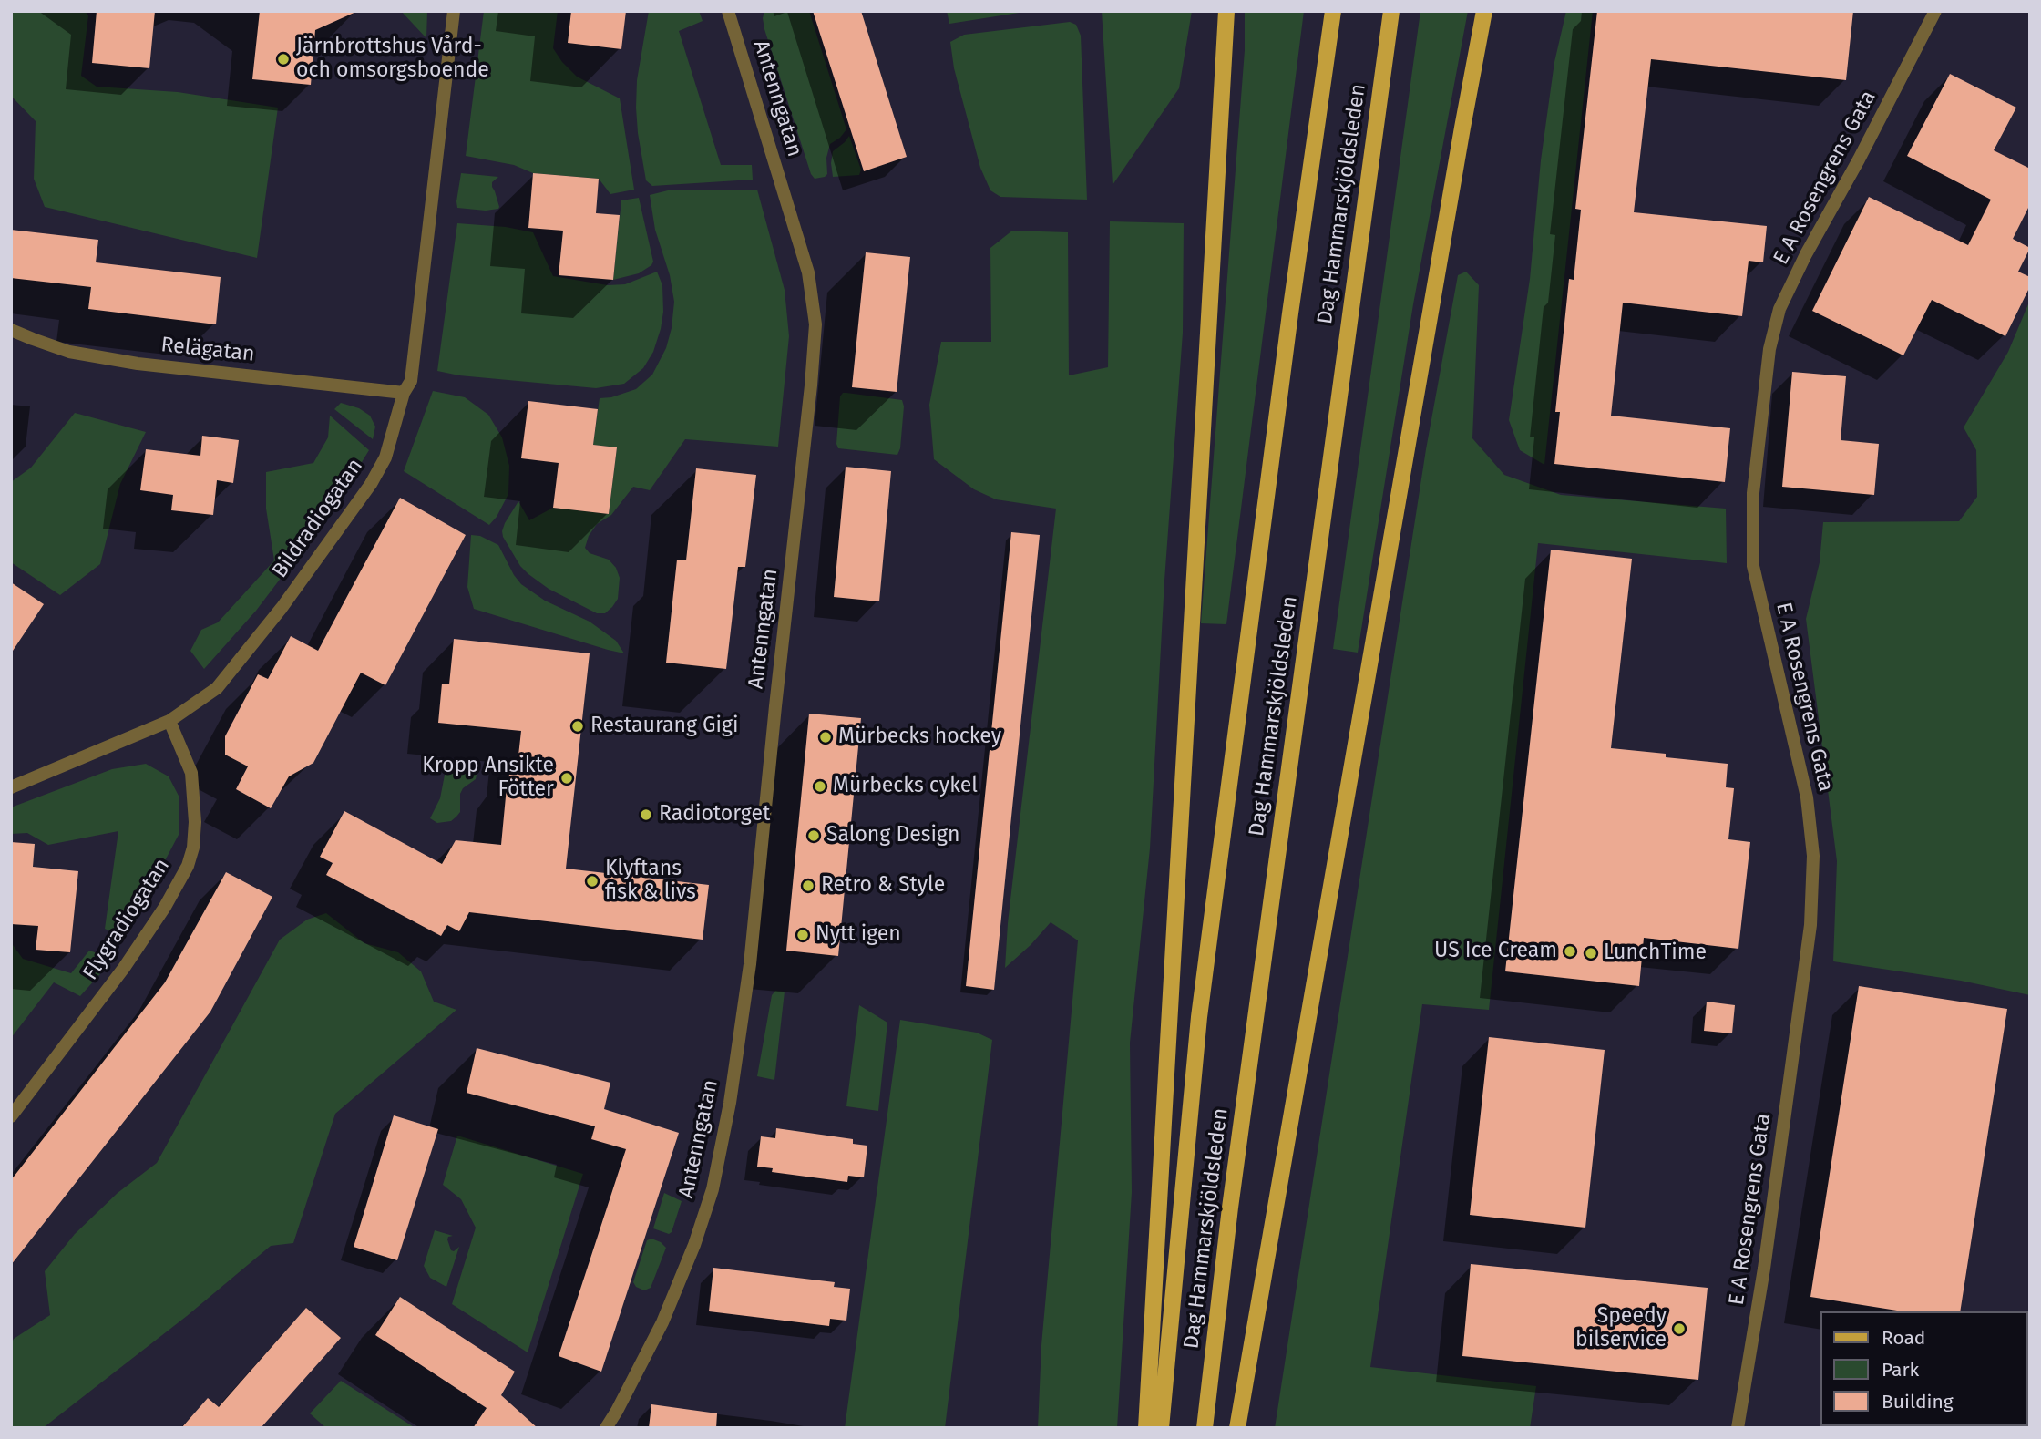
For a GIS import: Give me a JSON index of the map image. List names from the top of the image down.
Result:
{
  "streets": {
    "main road": ["Dag Hammarskjöldsleden"],
    "street": [
      "Antenngatan",
      "E A Rosengrens Gata",
      "Relägatan",
      "Bildradiogatan",
      "Flygradiogatan"
    ]
  },
  "crossings": [
    ["Relägatan", "Bildradiogatan"],
    ["Bildradiogatan", "Flygradiogatan"]
  ],
  "places": [
    "Järnbrottshus Vård- och omsorgsboende",
    "Restaurang Gigi",
    "Mürbecks hockey",
    "Kropp Ansikte Fötter",
    "Mürbecks cykel",
    "Radiotorget",
    "Salong Design",
    "Klyftans fisk & livs",
    "Retro & Style",
    "Nytt igen",
    "US Ice Cream",
    "LunchTime",
    "Speedy bilservice"
  ],
  "legend": ["Road", "Park", "Building"]
}
